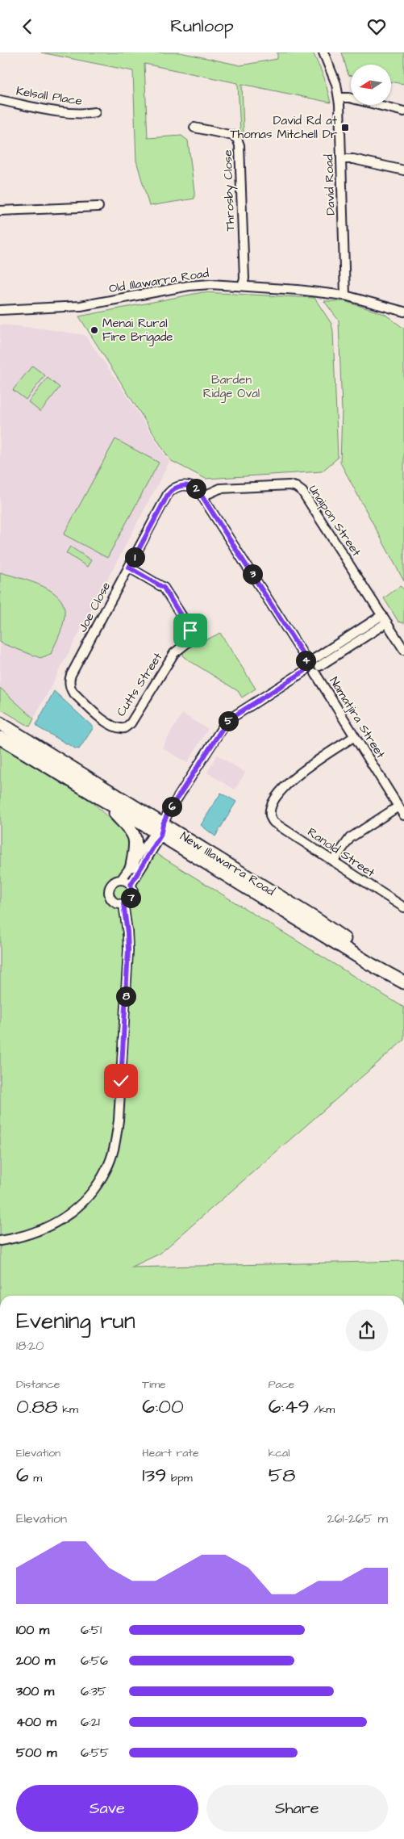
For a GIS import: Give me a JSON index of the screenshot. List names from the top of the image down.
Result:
{
  "streets": {
    "highway": ["New Illawarra Road"],
    "street": [
      "Kelsall Place",
      "David Road",
      "Throsby Close",
      "Old Illawarra Road",
      "Unaipon Street",
      "Joe Close",
      "Cutts Street",
      "Namatjira Street",
      "Ranold Street"
    ]
  },
  "crossings": [
    ["David Road", "Old Illawarra Road"],
    ["Throsby Close", "Old Illawarra Road"],
    ["Unaipon Street", "Namatjira Street"],
    ["Joe Close", "Cutts Street"],
    ["Joe Close", "Namatjira Street"],
    ["Namatjira Street", "Ranold Street"]
  ],
  "parks": ["Barden Ridge Oval"],
  "places": {
    "transit": ["David Rd at Thomas Mitchell Dr"],
    "other": ["Menai Rural Fire Brigade"]
  },
  "north": "left",
  "page": {
    "header": "Runloop",
    "pins": [
      "2",
      "1",
      "3",
      "4",
      "5",
      "6",
      "7",
      "8"
    ],
    "heading": ["Evening run", "18:20"],
    "stats": [
      ["Distance", "0.88 km"],
      ["Time", "6:00"],
      ["Pace", "6:49 /km"],
      ["Elevation", "6 m"],
      ["Heart rate", "139 bpm"],
      ["kcal", "58"]
    ],
    "chart": ["Elevation", "261–265 m"],
    "list": [
      {
        "name": "100 m",
        "note": "6:51"
      },
      {
        "name": "200 m",
        "note": "6:56"
      },
      {
        "name": "300 m",
        "note": "6:35"
      },
      {
        "name": "400 m",
        "note": "6:21"
      },
      {
        "name": "500 m",
        "note": "6:55"
      }
    ],
    "buttons": ["Save", "Share"]
  }
}
